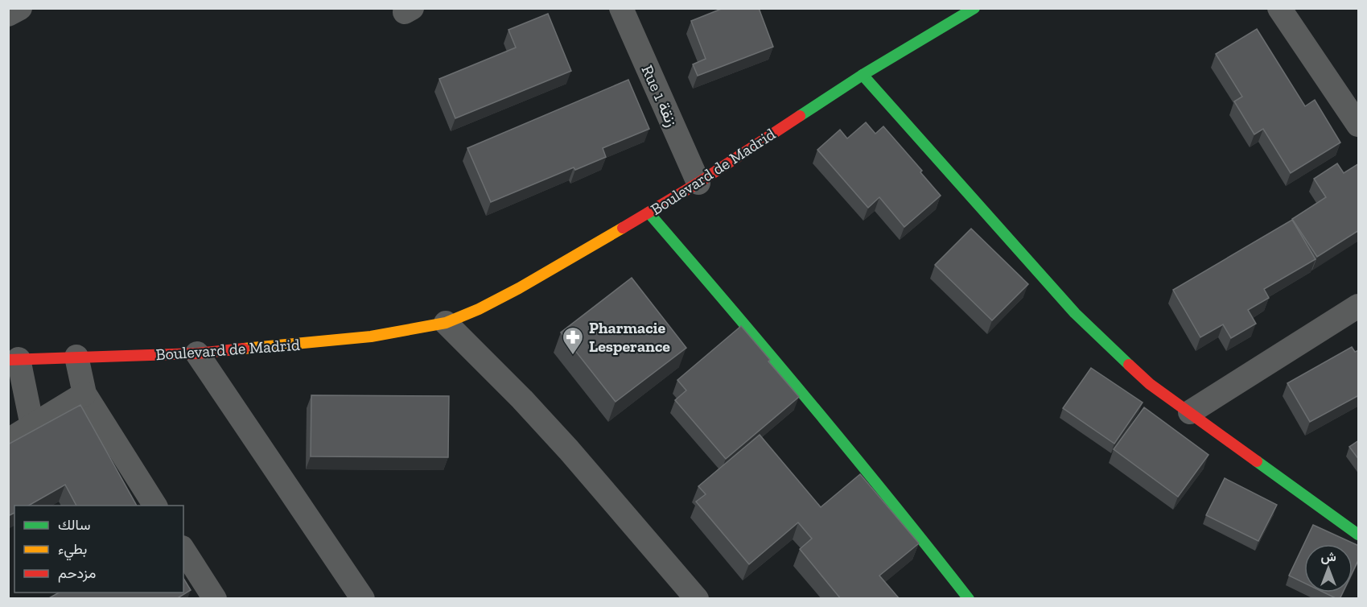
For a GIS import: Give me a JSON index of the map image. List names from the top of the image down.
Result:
{
  "streets": {
    "street": ["Rue 1 زنقة", "Boulevard de Madrid"]
  },
  "crossings": [
    ["Rue 1 زنقة", "Boulevard de Madrid"]
  ],
  "places": {
    "pharmacy": ["Pharmacie Lesperance"]
  },
  "legend": ["سالك", "بطيء", "مزدحم"],
  "north": "top"
}
